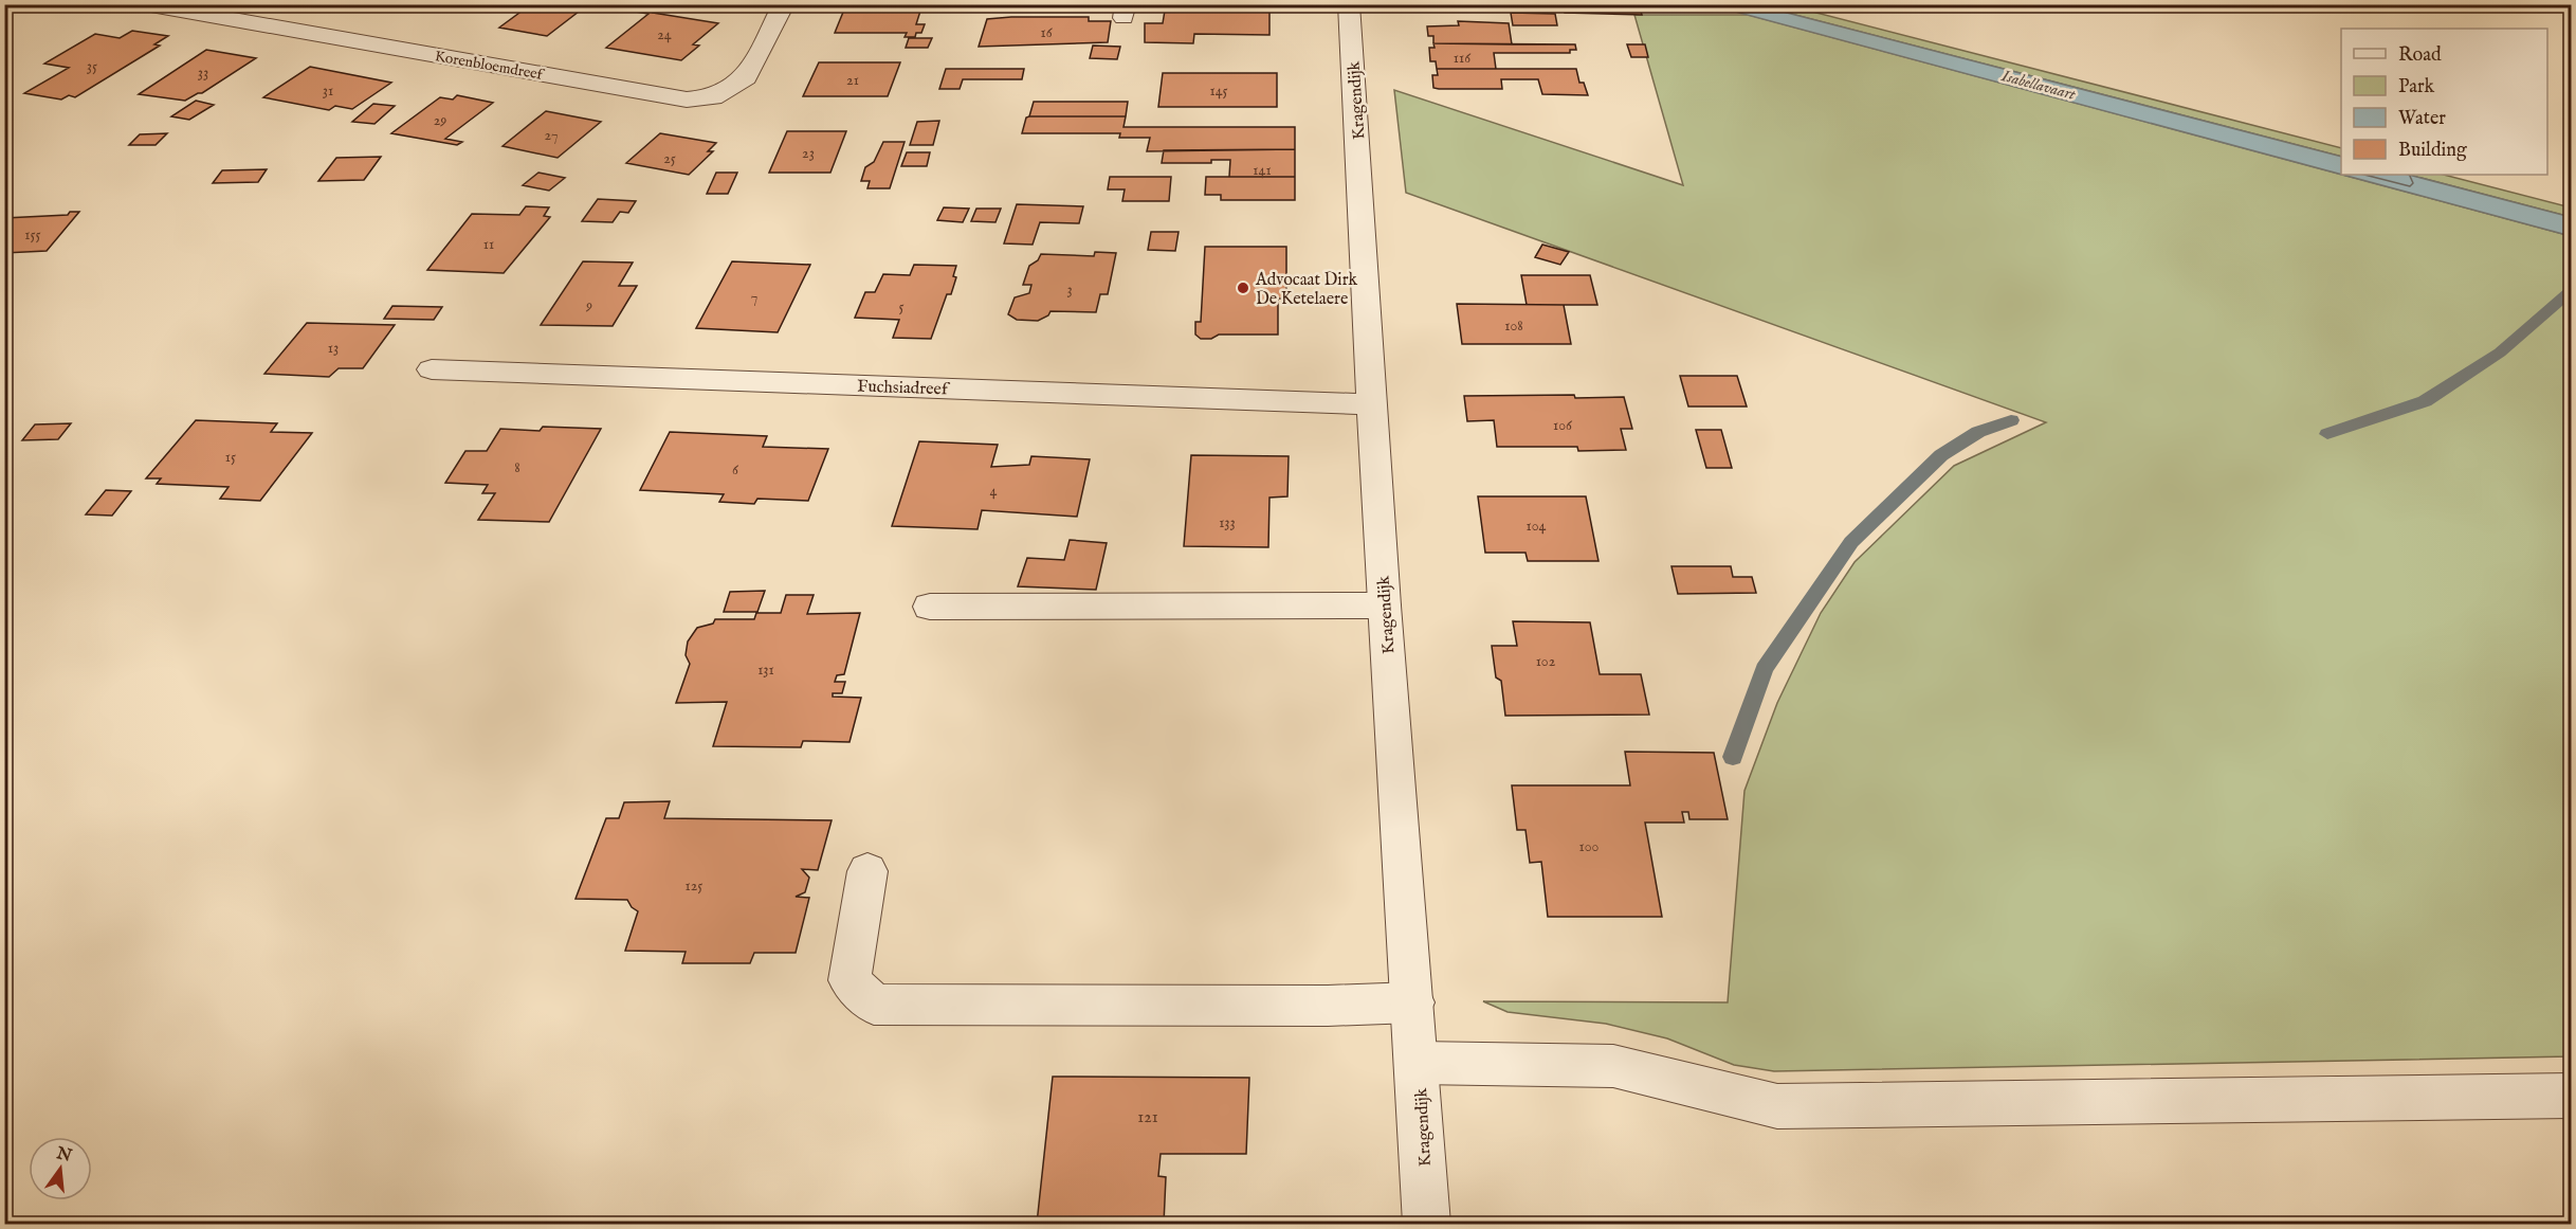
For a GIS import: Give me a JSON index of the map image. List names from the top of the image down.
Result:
{
  "streets": {
    "street": ["Korenbloemdreef", "Kragendijk", "Fuchsiadreef"]
  },
  "crossings": [
    ["Kragendijk", "Fuchsiadreef"]
  ],
  "water": ["Isabellavaart"],
  "places": ["Advocaat Dirk De Ketelaere"],
  "house_numbers": [
    "16",
    "24",
    "116",
    "35",
    "33",
    "21",
    "31",
    "145",
    "29",
    "27",
    "23",
    "25",
    "141",
    "155",
    "11",
    "3",
    "7",
    "9",
    "5",
    "108",
    "13",
    "106",
    "15",
    "8",
    "6",
    "4",
    "133",
    "104",
    "102",
    "131",
    "100",
    "125",
    "121"
  ],
  "legend": [
    "Road",
    "Park",
    "Water",
    "Building"
  ],
  "north": "top"
}
